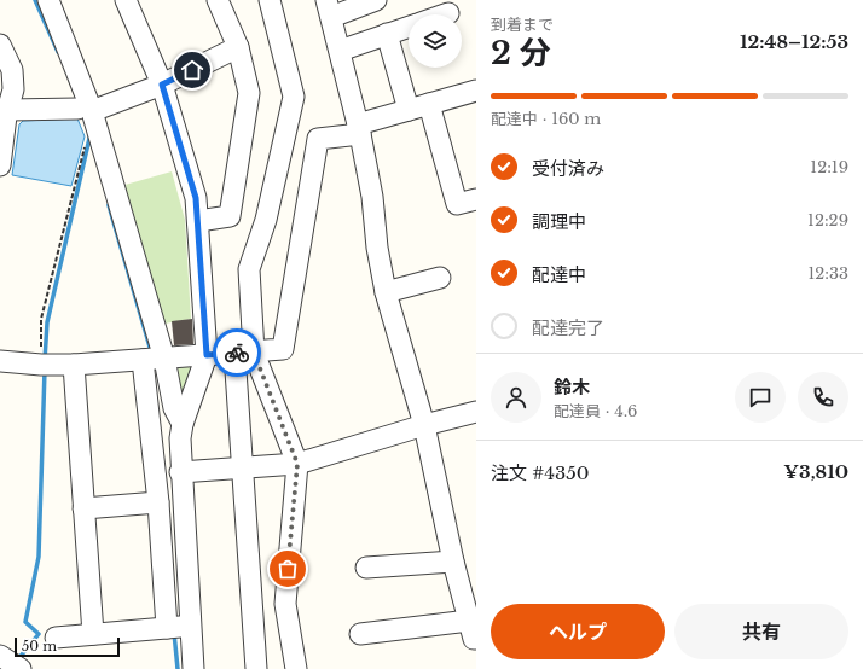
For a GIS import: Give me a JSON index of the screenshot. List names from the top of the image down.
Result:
{
  "scale_bar": "50 m",
  "page": {
    "heading": ["2 分", "到着まで", "12:48–12:53"],
    "panel": [
      "鈴木",
      "配達員 · 4.6",
      "注文 #4350",
      "¥3,810"
    ],
    "bar": "配達中 · 160 m",
    "list": [
      ["受付済み", "12:19"],
      ["調理中", "12:29"],
      ["配達中", "12:33"],
      "配達完了"
    ],
    "buttons": ["ヘルプ", "共有"],
    "scale": "50 m"
  }
}
